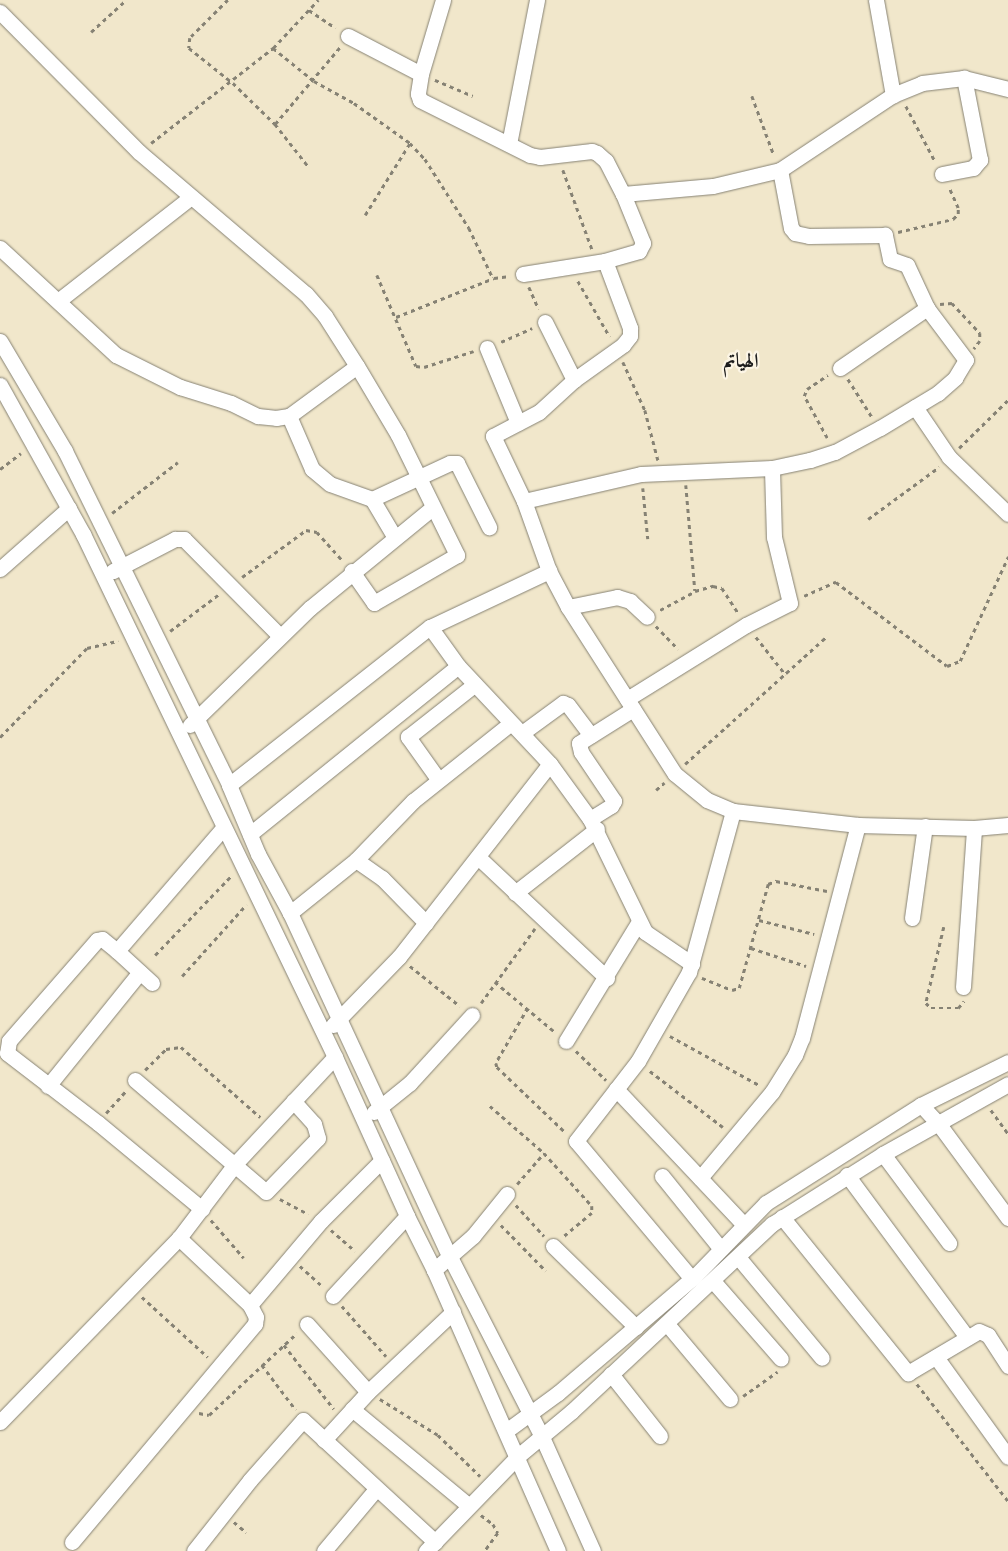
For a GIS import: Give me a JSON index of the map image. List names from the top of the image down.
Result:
{
  "districts": ["الهياتم"]
}
